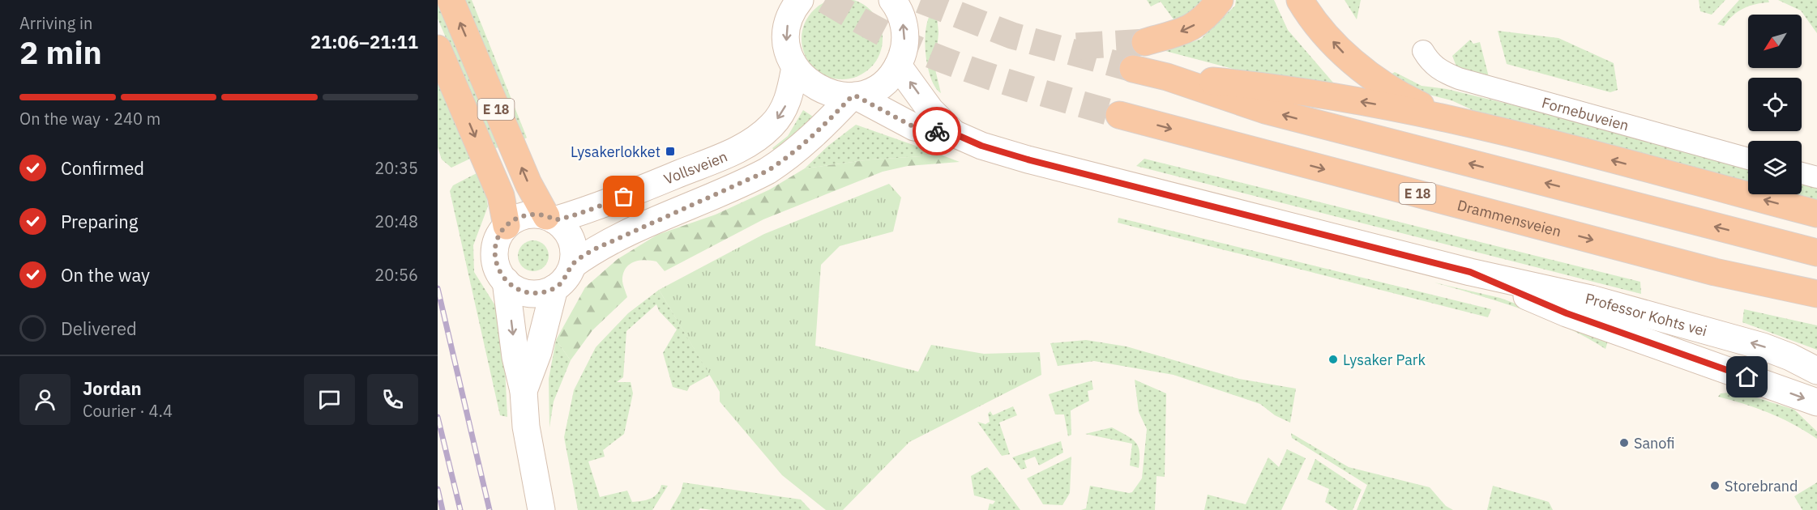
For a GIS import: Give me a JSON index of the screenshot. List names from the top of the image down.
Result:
{
  "streets": {
    "highway": ["E 18", "Drammensveien"],
    "main road": ["Vollsveien", "Professor Kohts vei"],
    "street": ["Fornebuveien"]
  },
  "crossings": [
    ["E 18", "Vollsveien"],
    ["E 18", "Drammensveien"]
  ],
  "places": {
    "transit": ["Lysakerlokket"],
    "other": ["Lysaker Park", "Sanofi", "Storebrand"]
  },
  "north": "bottom left",
  "page": {
    "heading": ["2 min", "Arriving in", "21:06–21:11"],
    "panel": ["Jordan", "Courier · 4.4"],
    "bar": "On the way · 240 m",
    "list": [
      ["Confirmed", "20:35"],
      ["Preparing", "20:48"],
      ["On the way", "20:56"],
      "Delivered"
    ]
  }
}
